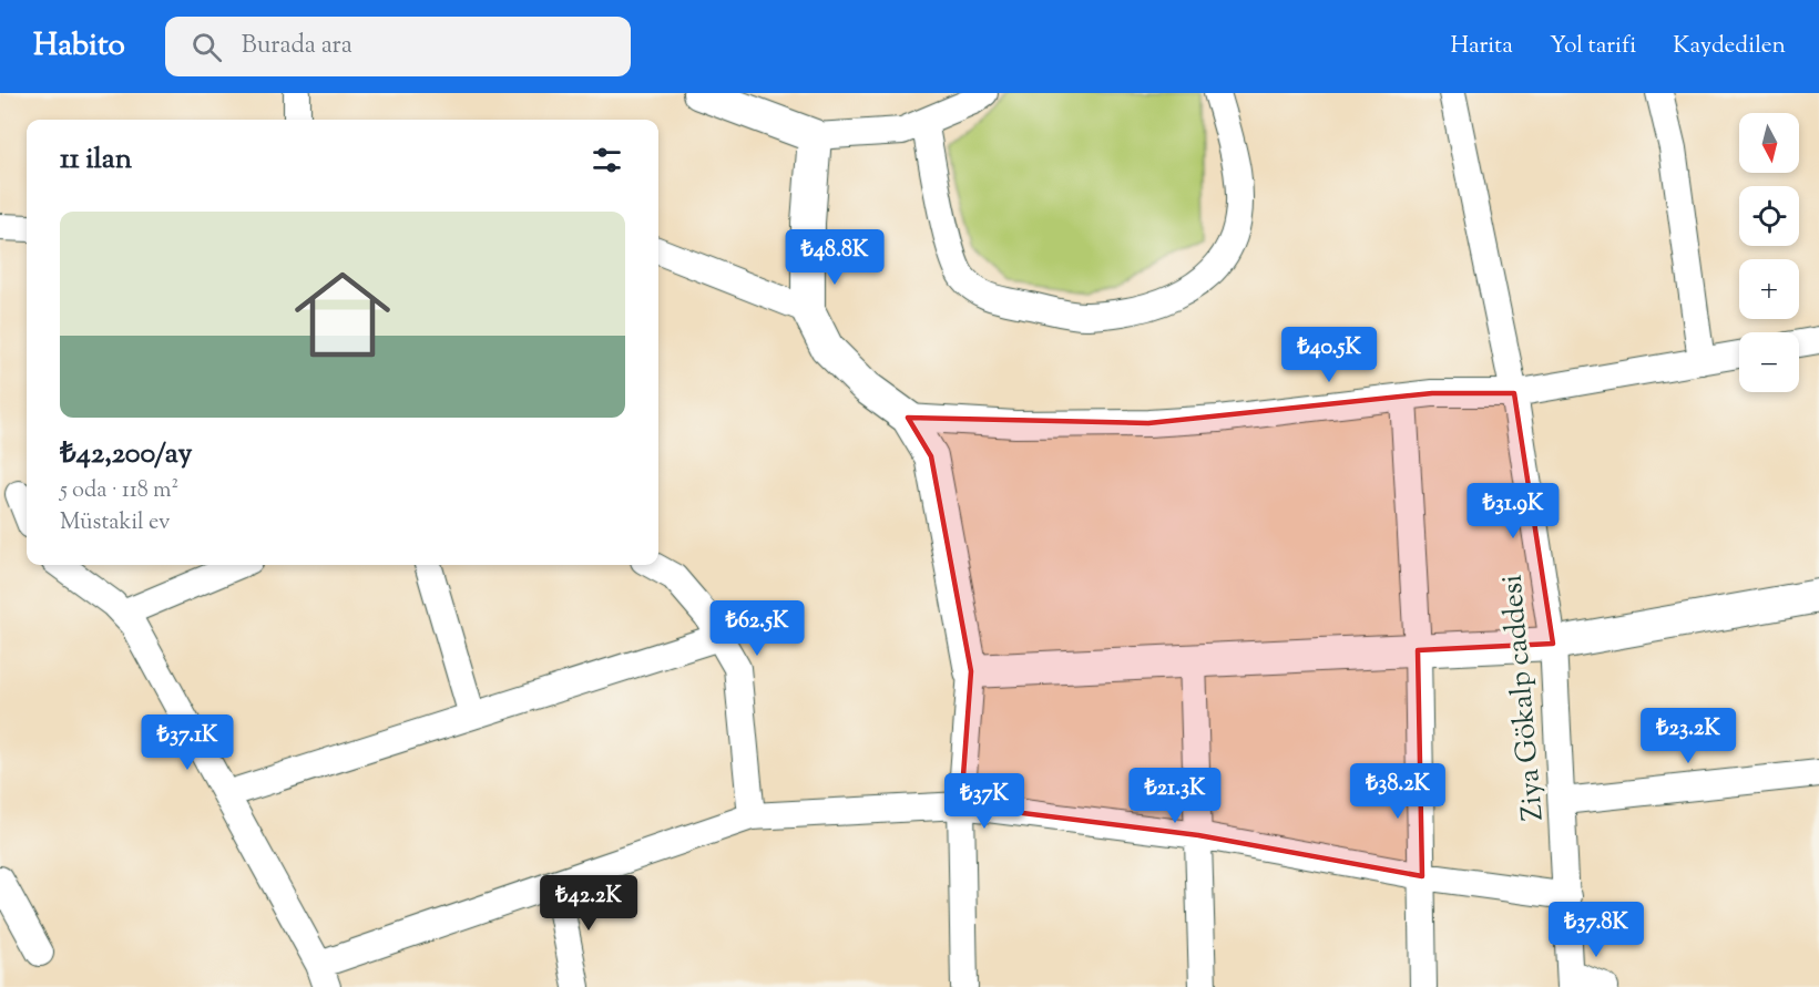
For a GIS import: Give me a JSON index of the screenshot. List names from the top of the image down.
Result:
{
  "streets": {
    "street": ["Ziya Gökalp caddesi"]
  },
  "north": "bottom",
  "page": {
    "header": "Habito",
    "search": "Burada ara",
    "nav": ["Harita", "Yol tarifi", "Kaydedilen"],
    "map_buttons": ["+", "−"],
    "heading": "11 ilan",
    "list": [
      {
        "name": "₺42,200/ay",
        "note": "5 oda · 118 m² · Müstakil ev"
      }
    ],
    "price": [
      "₺48.8K",
      "₺40.5K",
      "₺31.9K",
      "₺62.5K",
      "₺23.2K",
      "₺37.1K",
      "₺38.2K",
      "₺21.3K",
      "₺37K",
      "₺42.2K",
      "₺37.8K"
    ]
  }
}
